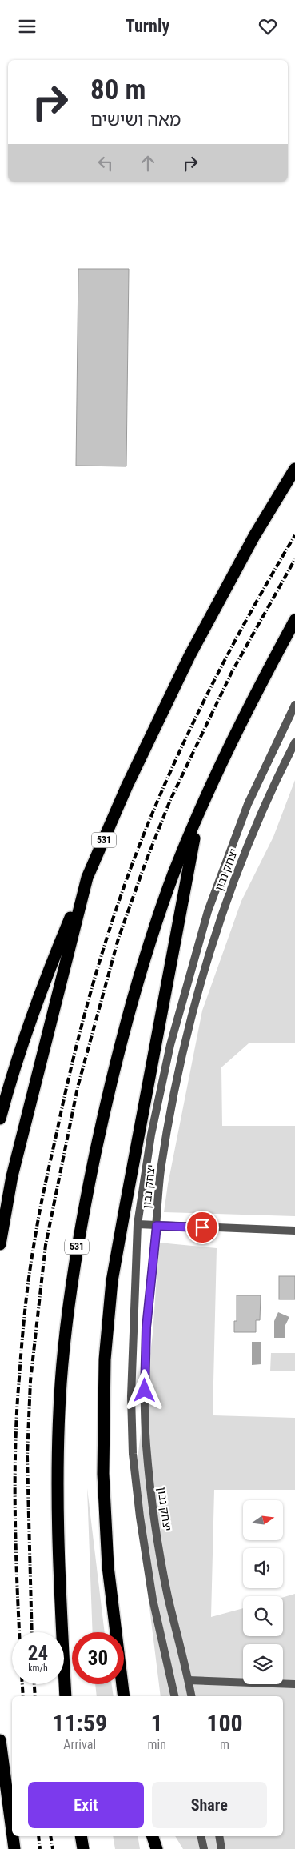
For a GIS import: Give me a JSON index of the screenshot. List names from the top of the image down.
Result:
{
  "streets": {
    "highway": ["531"],
    "street": ["יצחק נבון"]
  },
  "north": "right",
  "page": {
    "header": "Turnly",
    "turn": ["80 m", "מאה ושישים"],
    "speed": "24 km/h",
    "limit": "30",
    "eta": [
      "11:59",
      "Arrival",
      "1",
      "min",
      "100",
      "m"
    ],
    "buttons": ["Exit", "Share"]
  }
}
